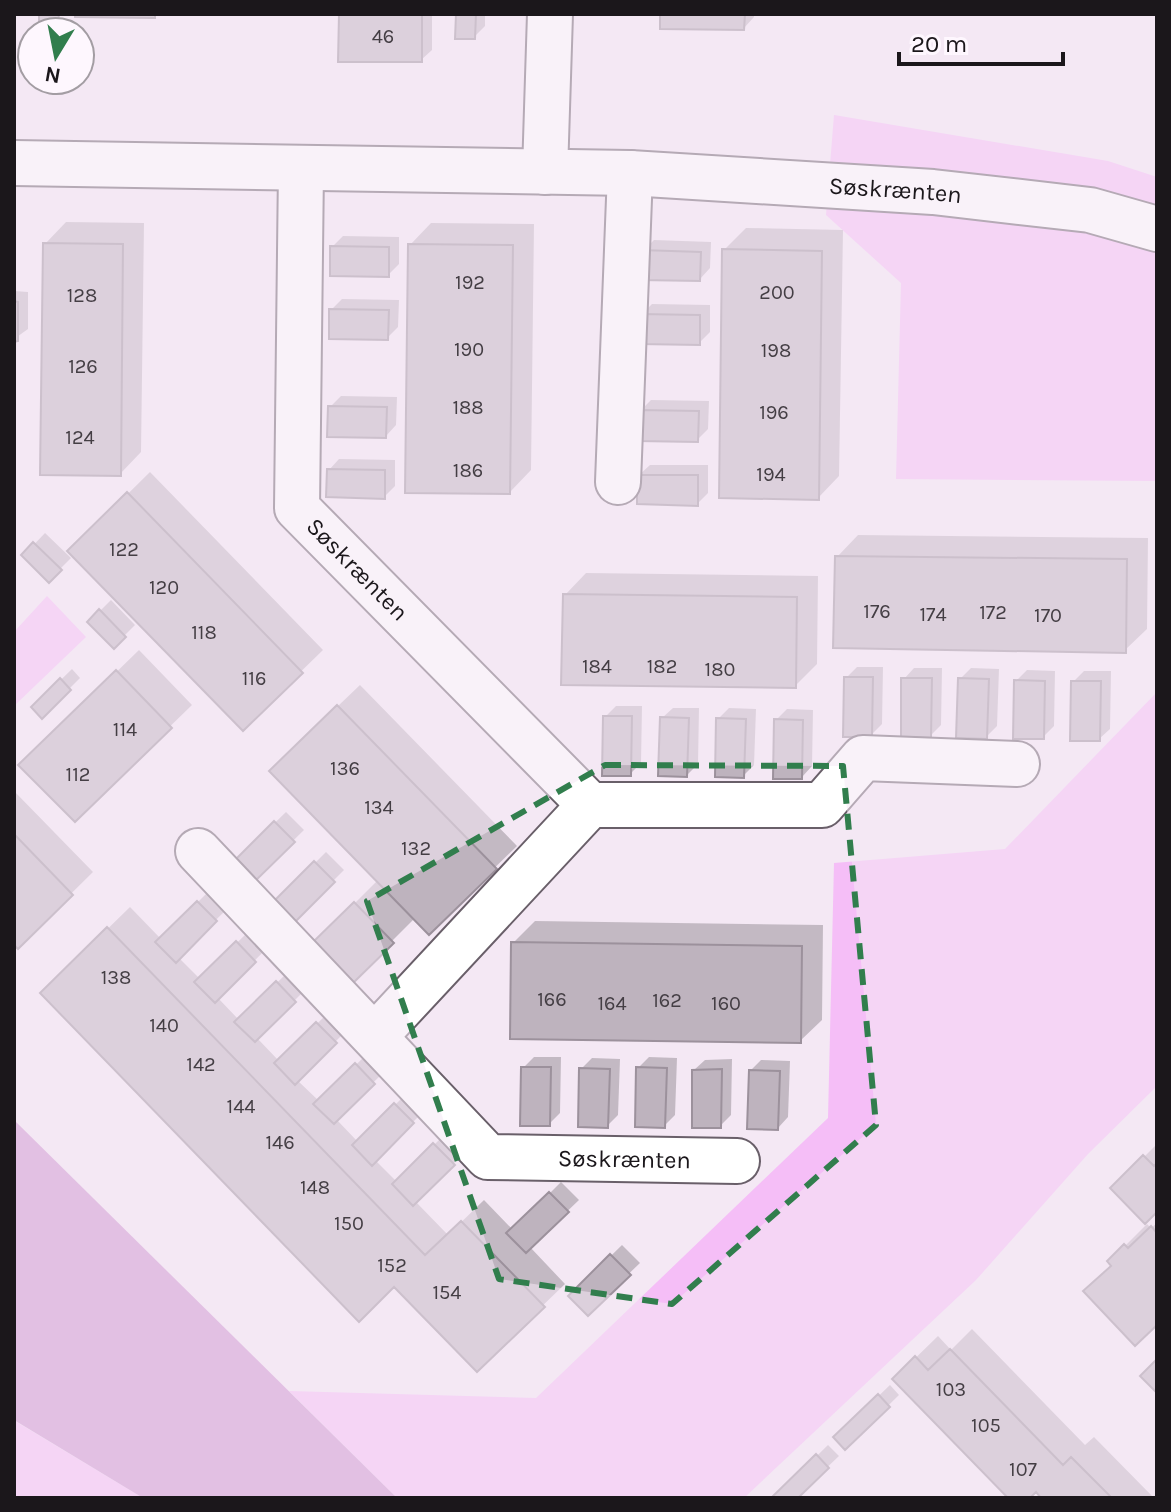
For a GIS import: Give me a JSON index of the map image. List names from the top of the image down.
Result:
{
  "streets": {
    "street": ["Søskrænten"]
  },
  "house_numbers": [
    "46",
    "192",
    "200",
    "128",
    "190",
    "198",
    "126",
    "188",
    "196",
    "124",
    "186",
    "194",
    "122",
    "120",
    "176",
    "172",
    "174",
    "170",
    "118",
    "184",
    "182",
    "180",
    "116",
    "114",
    "136",
    "112",
    "134",
    "132",
    "138",
    "166",
    "162",
    "164",
    "160",
    "140",
    "142",
    "144",
    "146",
    "148",
    "150",
    "152",
    "154",
    "103",
    "105",
    "107"
  ],
  "scale_bar": "20 m",
  "north": "bottom"
}
